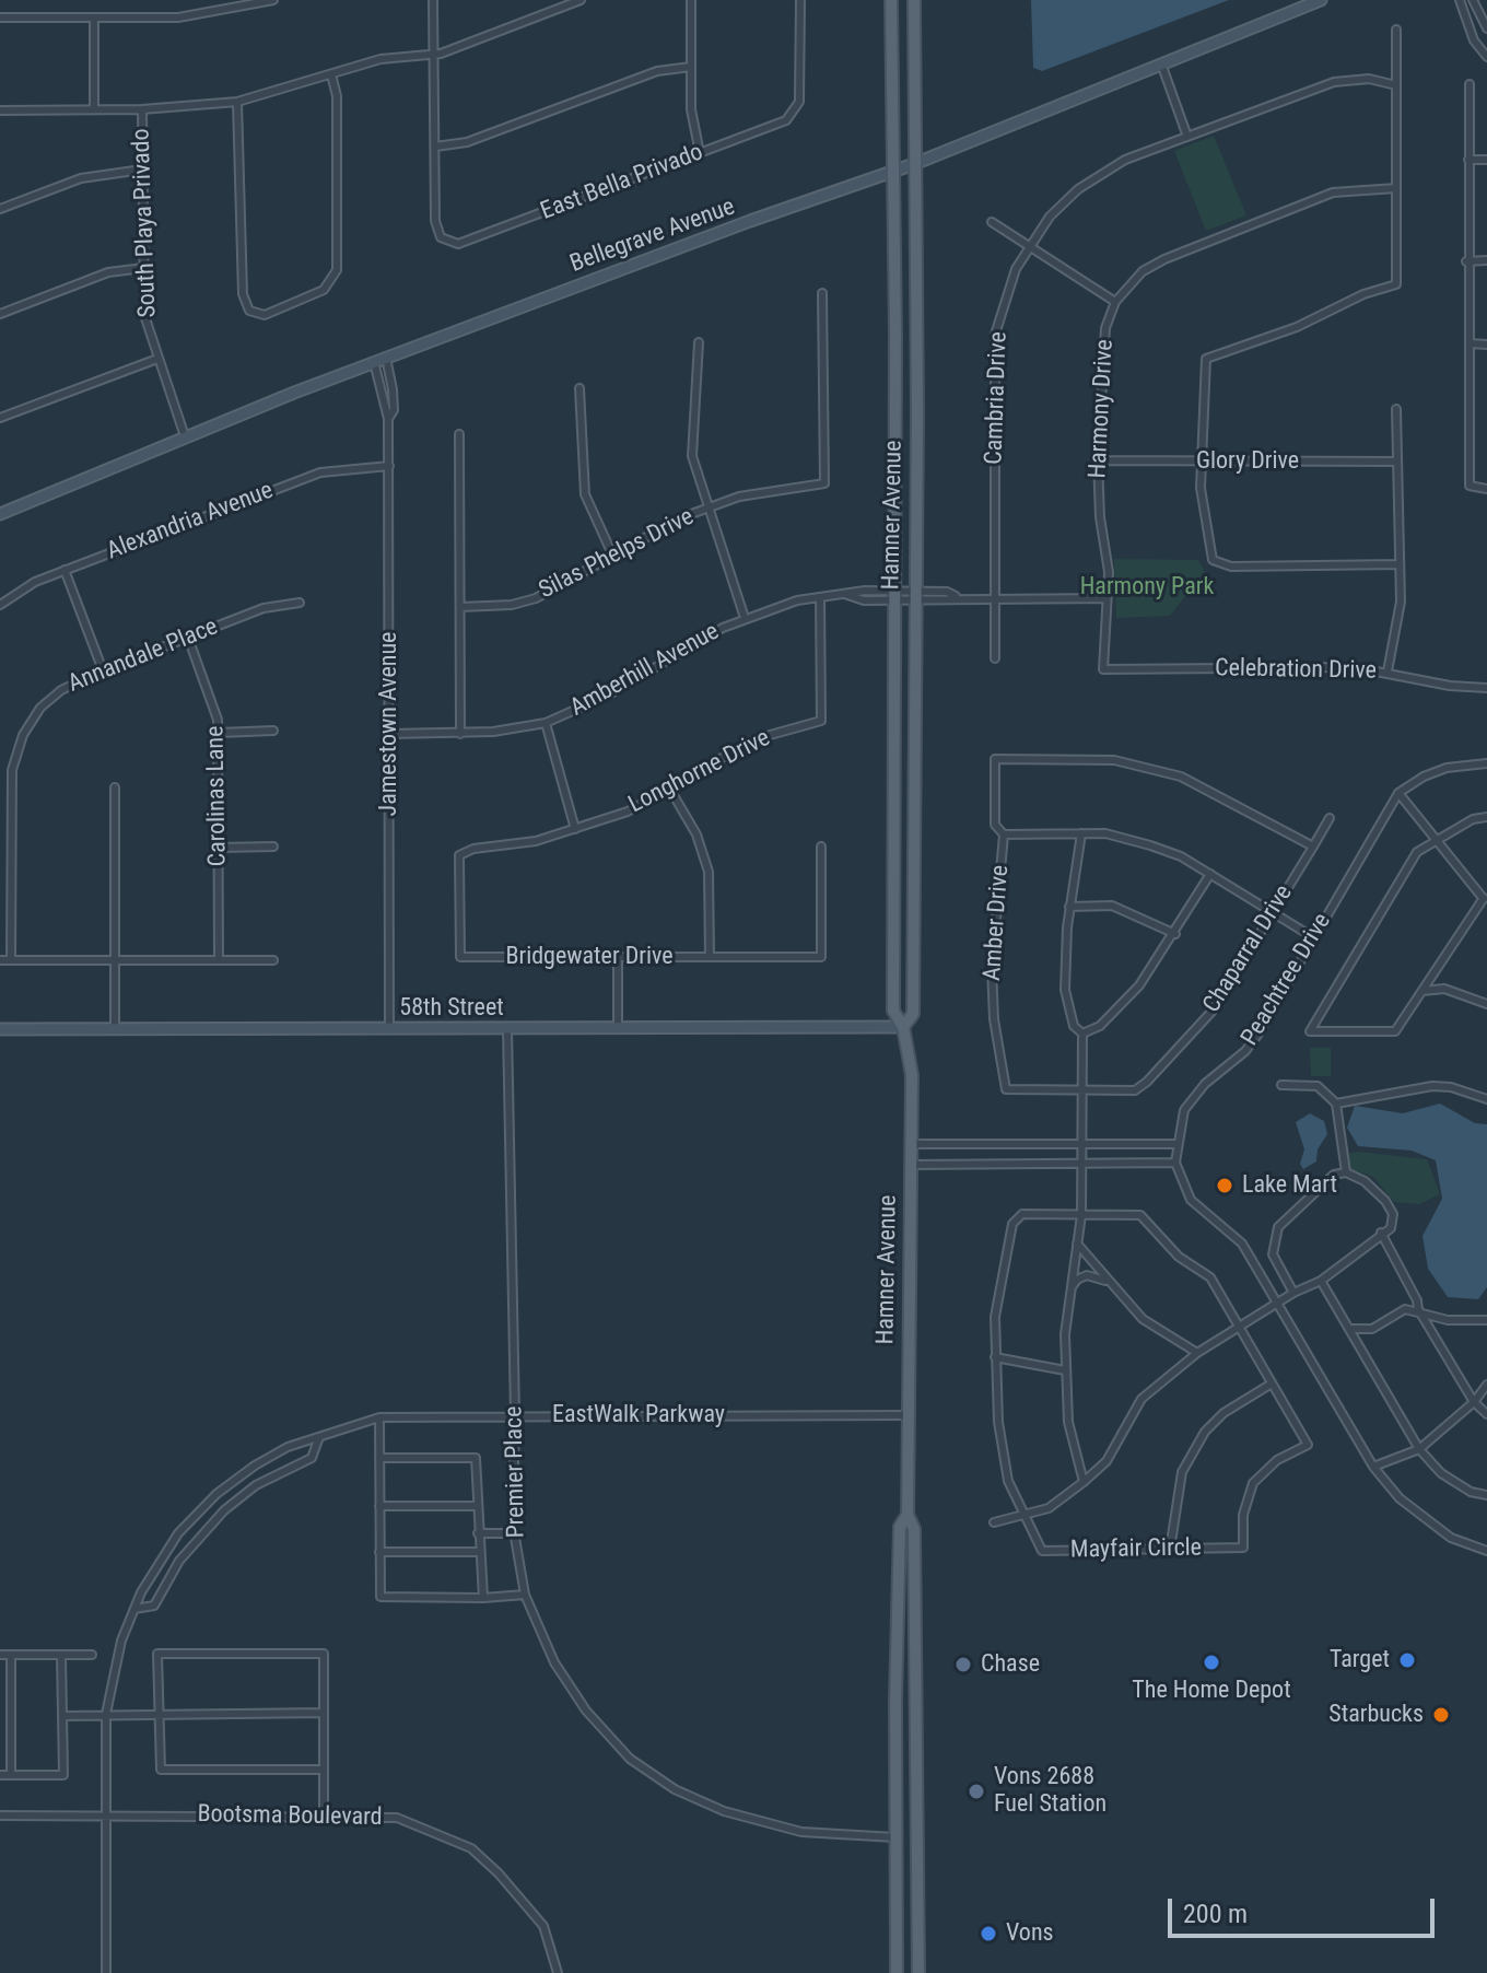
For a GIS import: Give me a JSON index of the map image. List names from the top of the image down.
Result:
{
  "streets": {
    "main road": ["Bellegrave Avenue", "Hamner Avenue", "58th Street"],
    "street": [
      "East Bella Privado",
      "South Playa Privado",
      "Cambria Drive",
      "Harmony Drive",
      "Glory Drive",
      "Alexandria Avenue",
      "Silas Phelps Drive",
      "Annandale Place",
      "Amberhill Avenue",
      "Celebration Drive",
      "Jamestown Avenue",
      "Longhorne Drive",
      "Carolinas Lane",
      "Amber Drive",
      "Chaparral Drive",
      "Bridgewater Drive",
      "Peachtree Drive",
      "EastWalk Parkway",
      "Premier Place",
      "Mayfair Circle",
      "Bootsma Boulevard"
    ]
  },
  "crossings": [
    ["South Playa Privado", "Bellegrave Avenue"],
    ["Bellegrave Avenue", "Hamner Avenue"],
    ["Bellegrave Avenue", "Jamestown Avenue"],
    ["Cambria Drive", "Amberhill Avenue"],
    ["Harmony Drive", "Glory Drive"],
    ["Harmony Drive", "Amberhill Avenue"],
    ["Harmony Drive", "Celebration Drive"],
    ["Hamner Avenue", "Amberhill Avenue"],
    ["Hamner Avenue", "58th Street"],
    ["Hamner Avenue", "EastWalk Parkway"],
    ["Hamner Avenue", "Premier Place"],
    ["Alexandria Avenue", "Jamestown Avenue"],
    ["Annandale Place", "Carolinas Lane"],
    ["Amberhill Avenue", "Jamestown Avenue"],
    ["Amberhill Avenue", "Longhorne Drive"],
    ["Jamestown Avenue", "58th Street"],
    ["Longhorne Drive", "Bridgewater Drive"],
    ["Amber Drive", "Chaparral Drive"],
    ["58th Street", "Premier Place"],
    ["EastWalk Parkway", "Premier Place"],
    ["EastWalk Parkway", "Bootsma Boulevard"]
  ],
  "parks": ["Harmony Park"],
  "places": [
    "Lake Mart",
    "Target",
    "The Home Depot",
    "Chase",
    "Starbucks",
    "Vons 2688 Fuel Station",
    "Vons"
  ],
  "scale_bar": "200 m"
}
